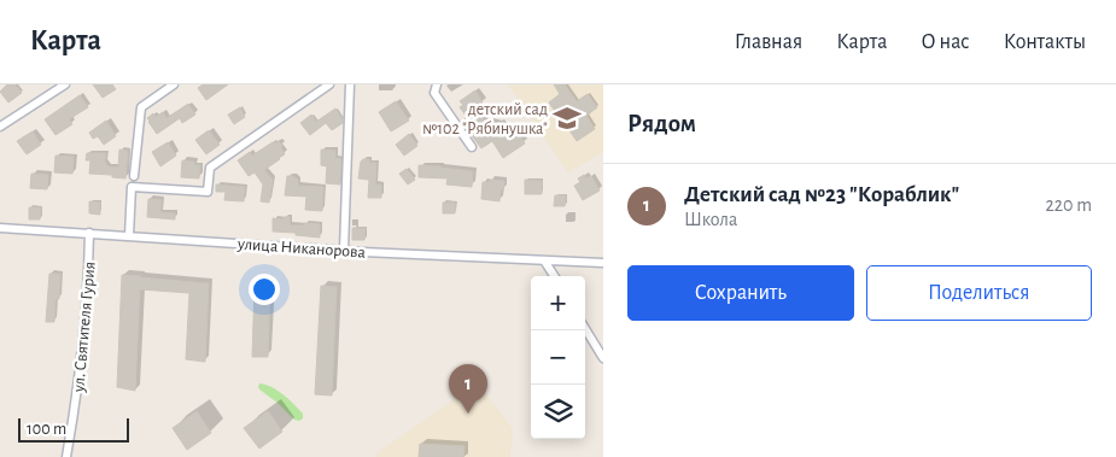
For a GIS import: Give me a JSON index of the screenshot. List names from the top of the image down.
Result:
{
  "streets": {
    "street": ["улица Никанорова", "ул. Святителя Гурия"]
  },
  "crossings": [
    ["улица Никанорова", "ул. Святителя Гурия"]
  ],
  "places": {
    "school or university": ["детский сад №102 \"Рябинушка\""]
  },
  "scale_bar": "100 m",
  "page": {
    "header": "Карта",
    "nav": [
      "Главная",
      "Карта",
      "О нас",
      "Контакты"
    ],
    "heading": "Рядом",
    "list": [
      {
        "mark": "1",
        "name": "Детский сад №23 \"Кораблик\"",
        "note": "Школа",
        "value": "220 m"
      }
    ],
    "buttons": ["Сохранить", "Поделиться"],
    "map_buttons": ["+", "−"],
    "pins": "1",
    "scale": "100 m"
  }
}
